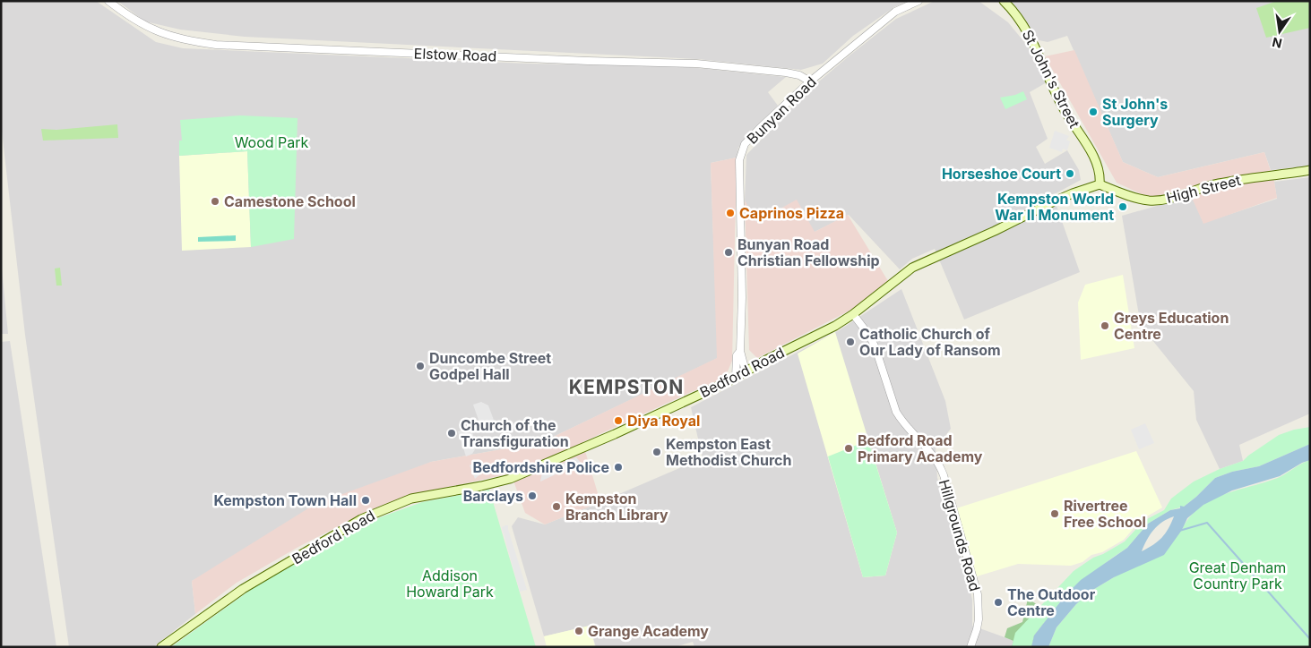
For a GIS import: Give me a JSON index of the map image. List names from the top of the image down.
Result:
{
  "streets": {
    "main road": ["St John's Street", "High Street", "Bedford Road"],
    "street": ["Elstow Road", "Bunyan Road", "Hillgrounds Road"]
  },
  "crossings": [
    ["Elstow Road", "Bunyan Road"],
    ["St John's Street", "High Street"],
    ["St John's Street", "Bedford Road"],
    ["Bunyan Road", "Bedford Road"],
    ["High Street", "Bedford Road"],
    ["Bedford Road", "Hillgrounds Road"]
  ],
  "districts": ["KEMPSTON"],
  "parks": ["Wood Park", "Great Denham Country Park", "Addison Howard Park"],
  "places": [
    "St John's Surgery",
    "Horseshoe Court",
    "Camestone School",
    "Kempston World War II Monument",
    "Caprinos Pizza",
    "Bunyan Road Christian Fellowship",
    "Greys Education Centre",
    "Catholic Church of Our Lady of Ransom",
    "Duncombe Street Godpel Hall",
    "Diya Royal",
    "Church of the Transfiguration",
    "Bedford Road Primary Academy",
    "Kempston East Methodist Church",
    "Bedfordshire Police",
    "Barclays",
    "Kempston Town Hall",
    "Kempston Branch Library",
    "Rivertree Free School",
    "The Outdoor Centre",
    "Grange Academy"
  ],
  "north": "bottom"
}
